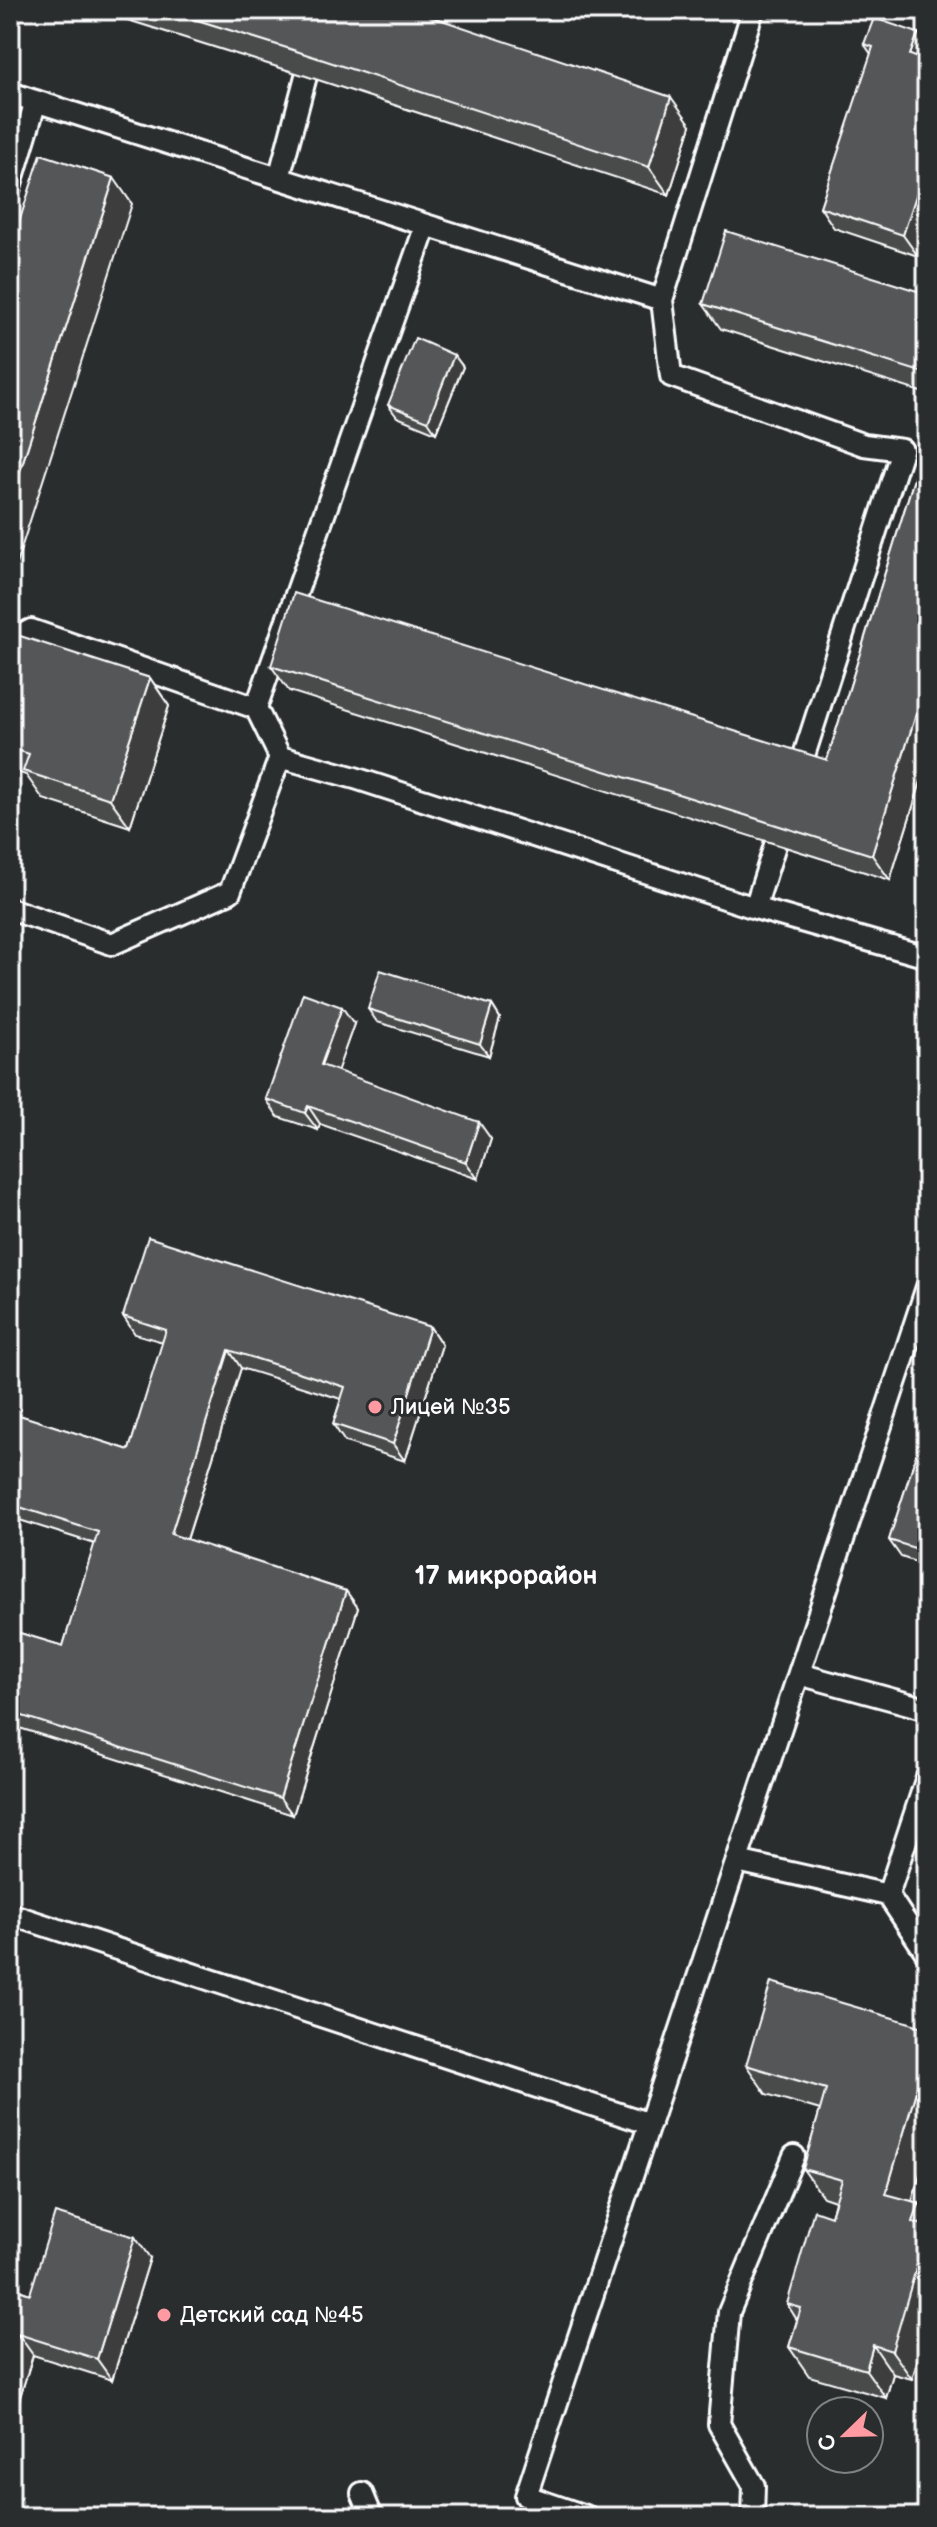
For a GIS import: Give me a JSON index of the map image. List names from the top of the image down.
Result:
{
  "districts": ["17 микрорайон"],
  "places": ["Лицей №35", "Детский сад №45"],
  "north": "bottom left"
}
